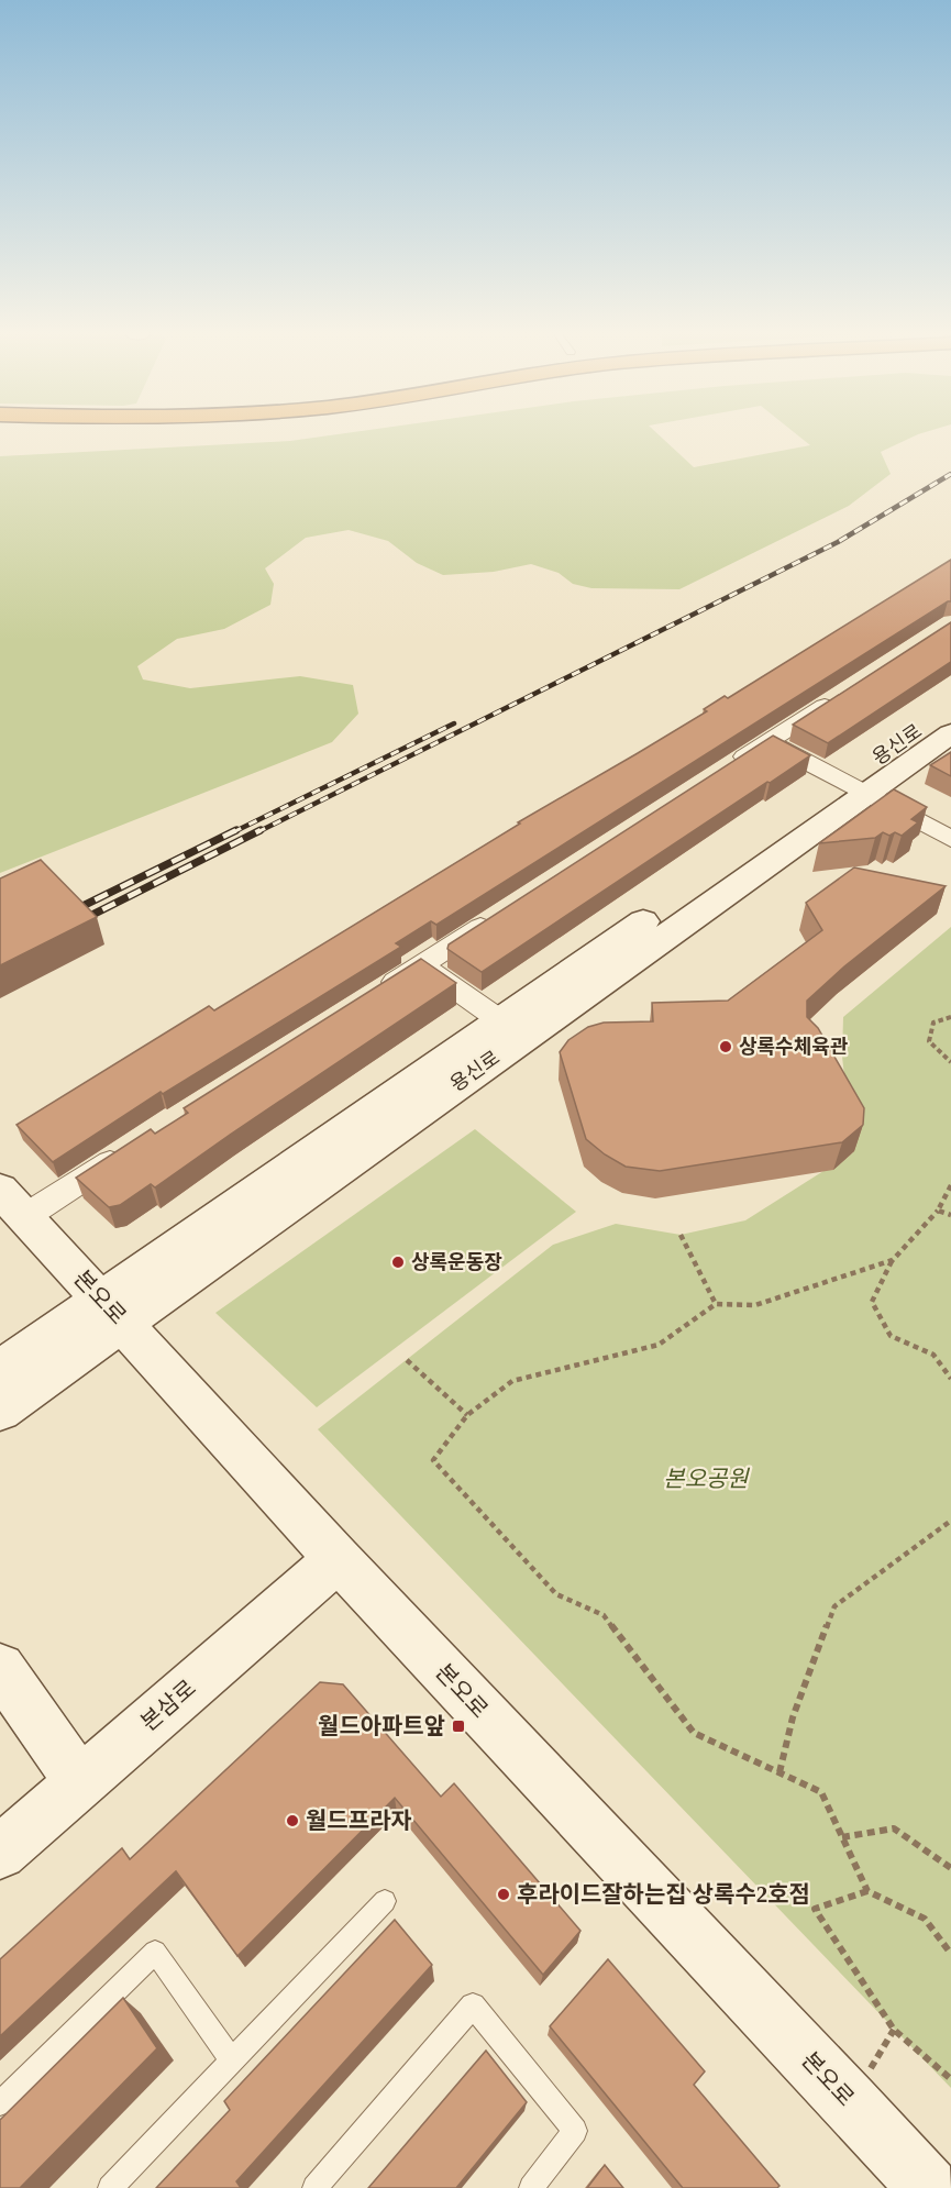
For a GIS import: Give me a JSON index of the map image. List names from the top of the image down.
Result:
{
  "streets": {
    "main road": ["용신로", "본오로", "본삼로"]
  },
  "crossings": [
    ["용신로", "본오로"],
    ["본오로", "본삼로"]
  ],
  "parks": ["본오공원"],
  "places": {
    "other": [
      "상록수체육관",
      "상록운동장",
      "월드프라자",
      "후라이드잘하는집 상록수2호점"
    ],
    "transit": ["월드아파트앞"]
  }
}
